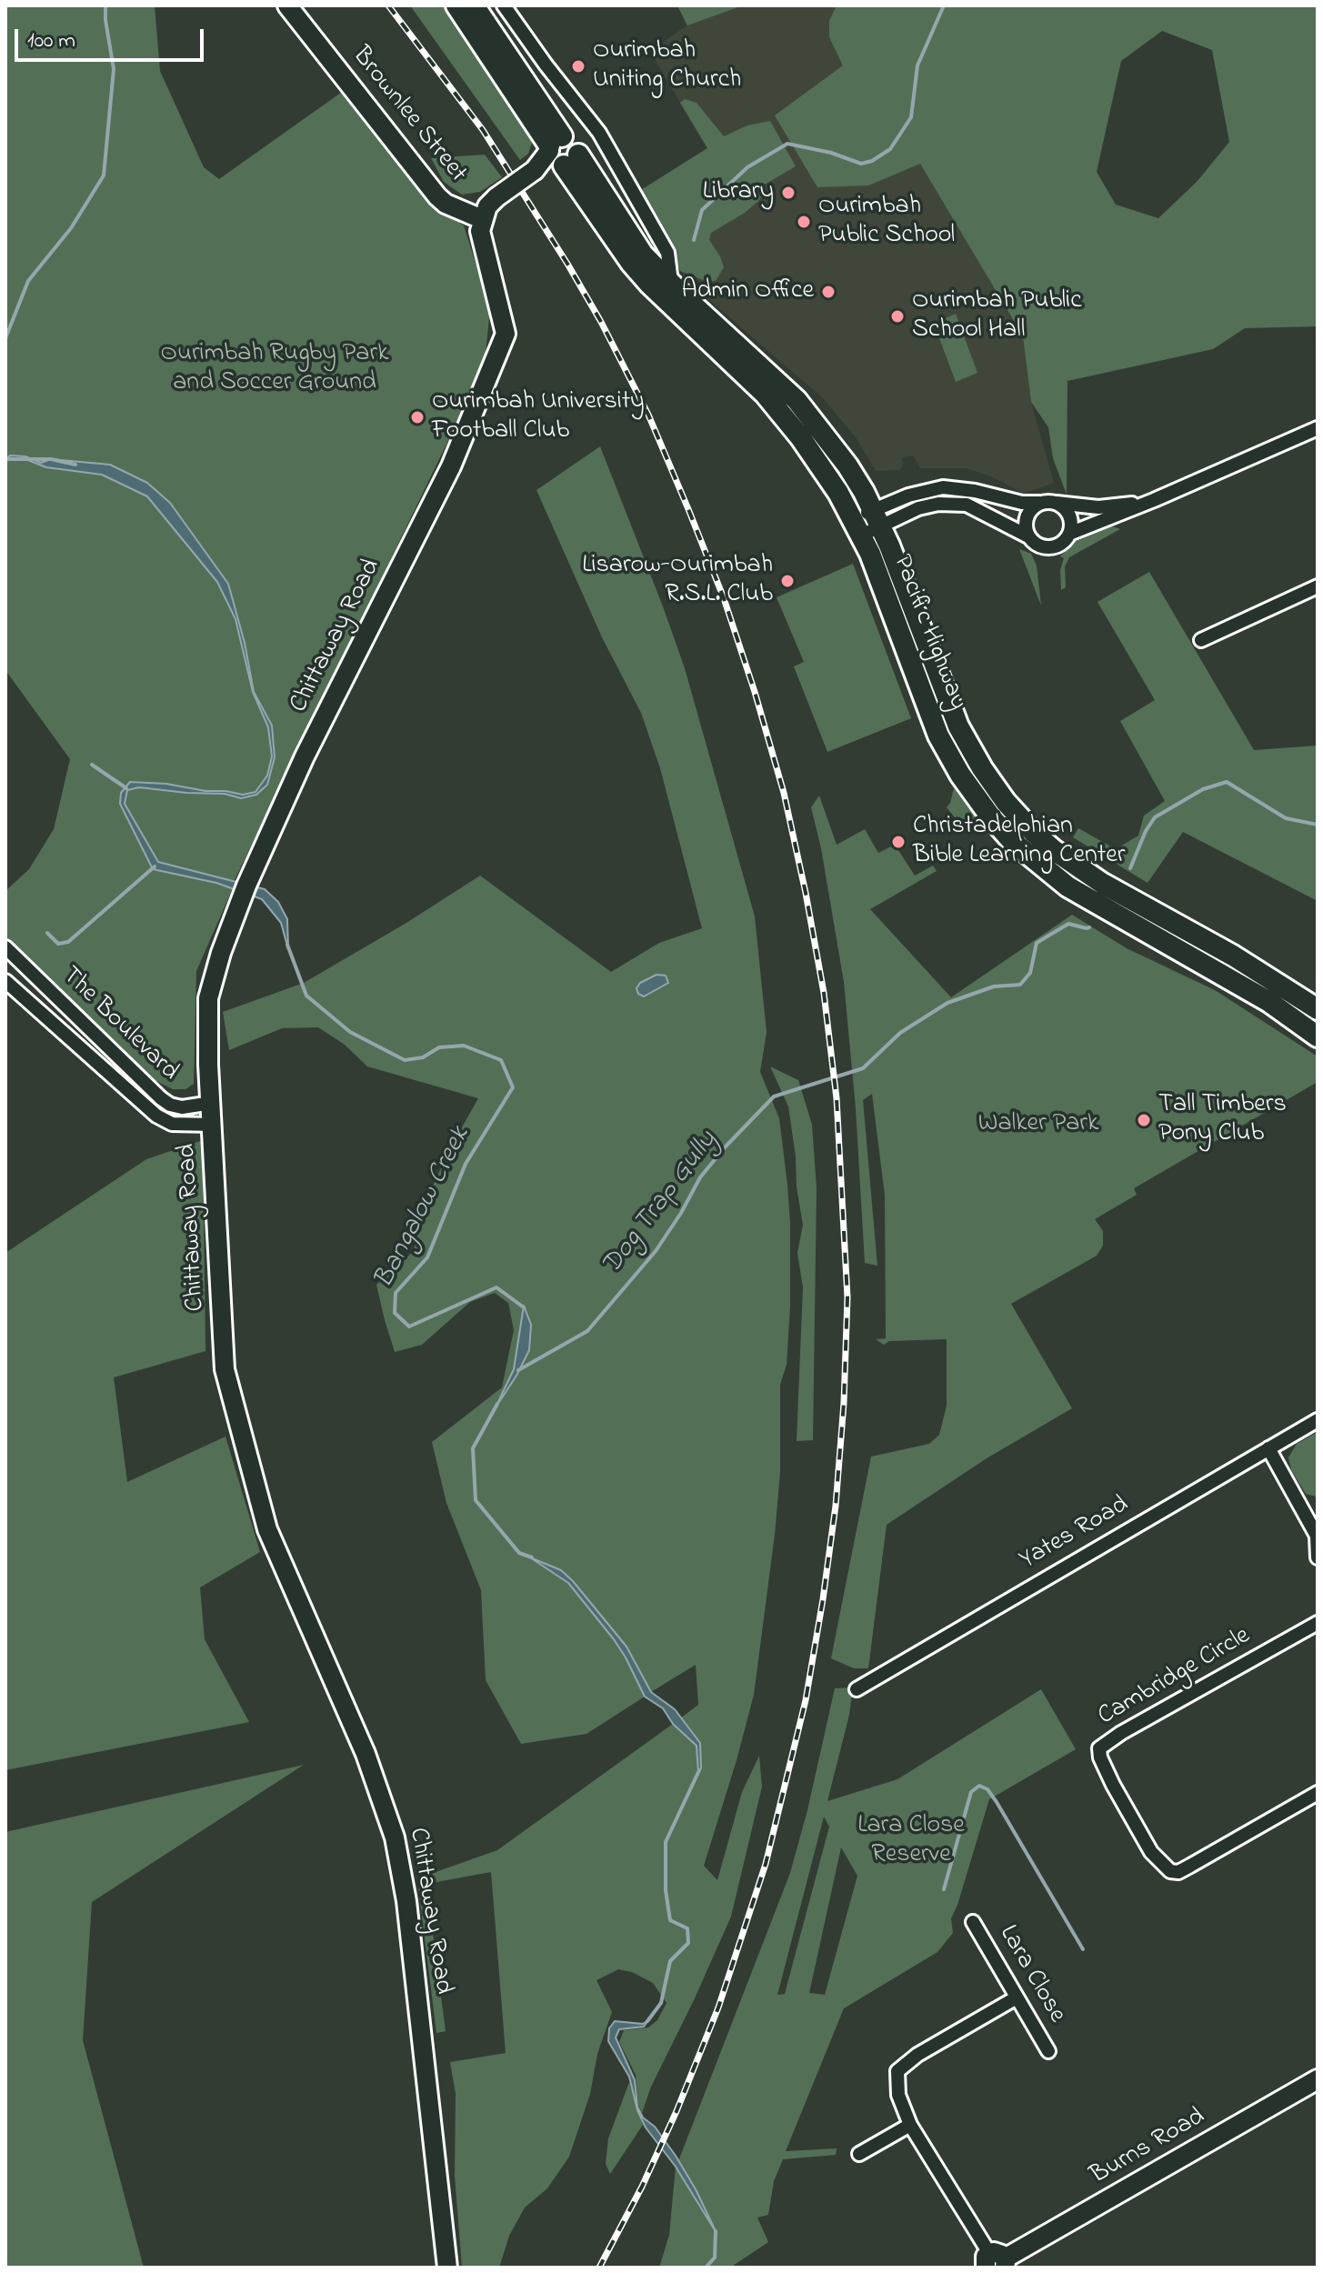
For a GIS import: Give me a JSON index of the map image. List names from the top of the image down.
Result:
{
  "streets": {
    "main road": [
      "Brownlee Street",
      "Pacific Highway",
      "Chittaway Road",
      "Burns Road"
    ],
    "street": [
      "The Boulevard",
      "Yates Road",
      "Cambridge Circle",
      "Lara Close"
    ]
  },
  "crossings": [
    ["Brownlee Street", "Pacific Highway"],
    ["Brownlee Street", "Chittaway Road"],
    ["Chittaway Road", "The Boulevard"]
  ],
  "water": ["Dog Trap Gully", "Bangalow Creek"],
  "parks": ["Ourimbah Rugby Park and Soccer Ground", "Walker Park", "Lara Close Reserve"],
  "places": [
    "Ourimbah Uniting Church",
    "Library",
    "Ourimbah Public School",
    "Admin Office",
    "Ourimbah Public School Hall",
    "Ourimbah University Football Club",
    "Lisarow-Ourimbah R.S.L. Club",
    "Christadelphian Bible Learning Center",
    "Tall Timbers Pony Club"
  ],
  "scale_bar": "100 m"
}
